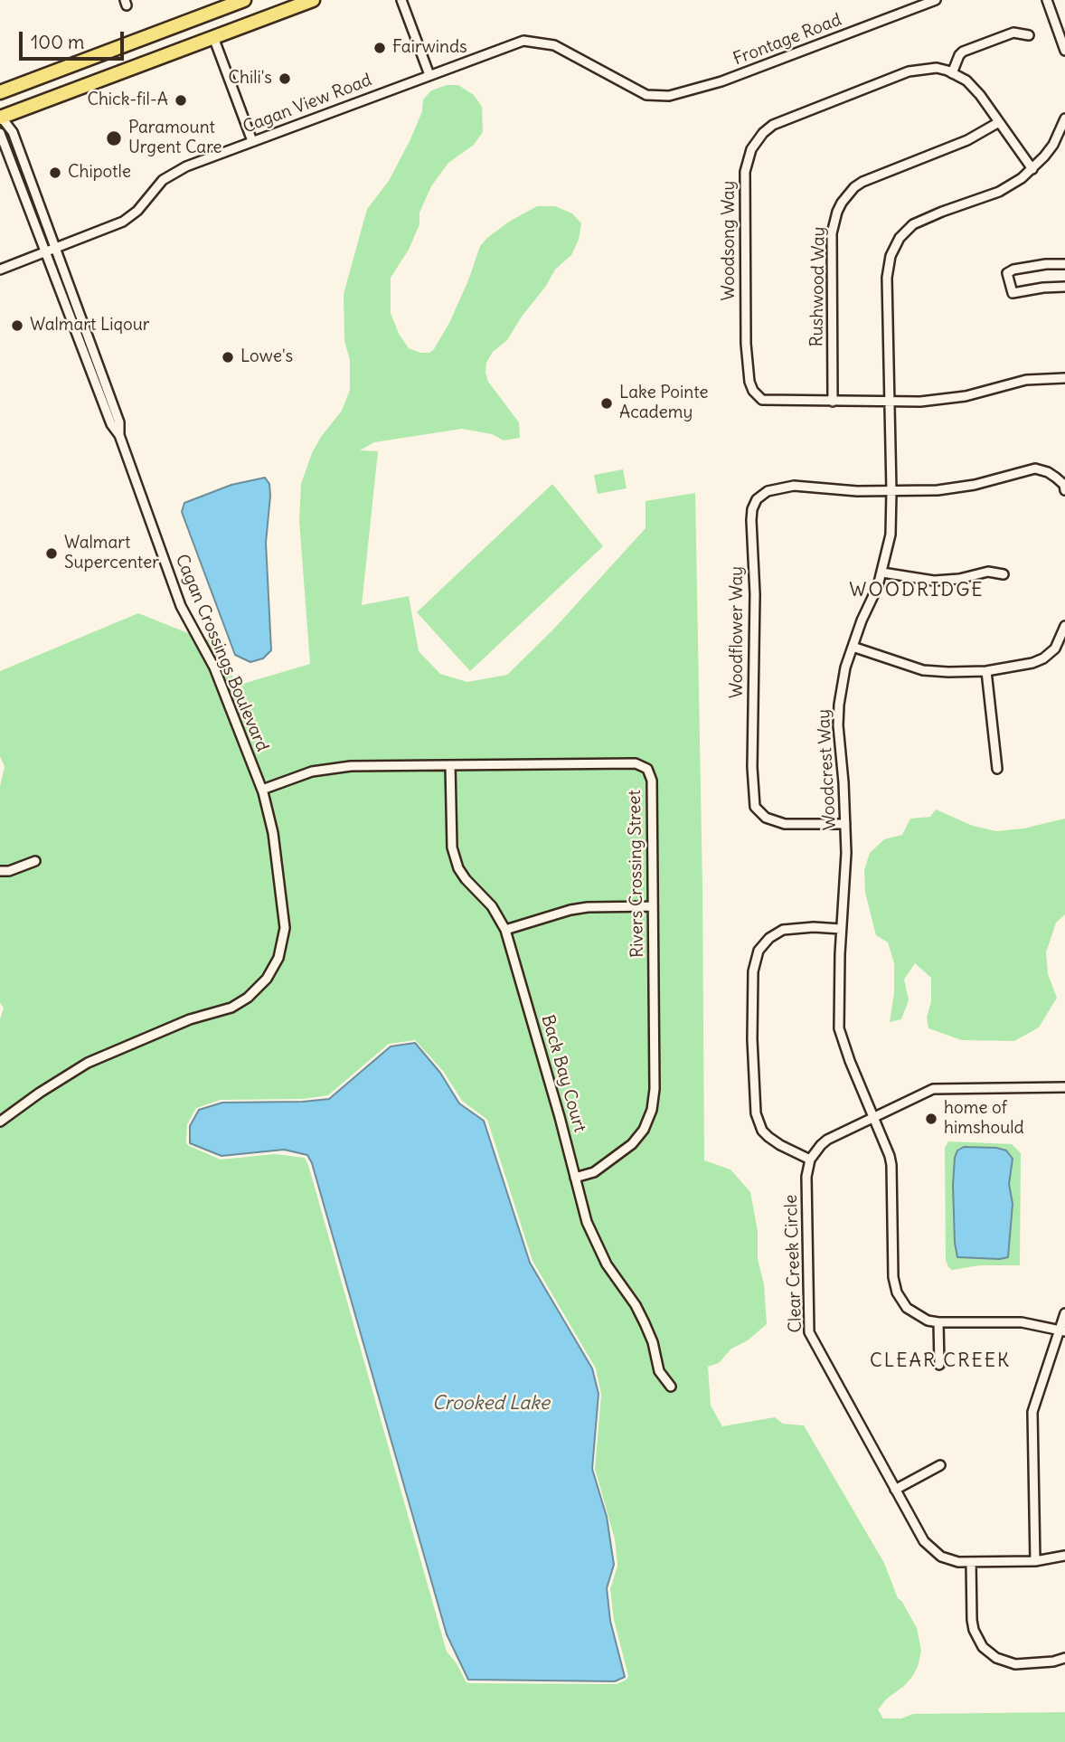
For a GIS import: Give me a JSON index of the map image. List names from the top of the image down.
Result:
{
  "streets": {
    "street": [
      "Frontage Road",
      "Cagan View Road",
      "Woodsong Way",
      "Rushwood Way",
      "Woodflower Way",
      "Cagan Crossings Boulevard",
      "Woodcrest Way",
      "Rivers Crossing Street",
      "Back Bay Court",
      "Clear Creek Circle"
    ]
  },
  "crossings": [
    ["Frontage Road", "Cagan View Road"],
    ["Cagan View Road", "Cagan Crossings Boulevard"],
    ["Woodsong Way", "Rushwood Way"],
    ["Woodsong Way", "Woodcrest Way"],
    ["Woodflower Way", "Woodcrest Way"],
    ["Cagan Crossings Boulevard", "Rivers Crossing Street"],
    ["Rivers Crossing Street", "Back Bay Court"]
  ],
  "districts": ["WOODRIDGE", "CLEAR CREEK"],
  "water": ["Crooked Lake"],
  "places": [
    "Fairwinds",
    "Chili's",
    "Chick-fil-A",
    "Paramount Urgent Care",
    "Chipotle",
    "Walmart Liqour",
    "Lowe's",
    "Lake Pointe Academy",
    "Walmart Supercenter",
    "home of himshould"
  ],
  "scale_bar": "100 m"
}
